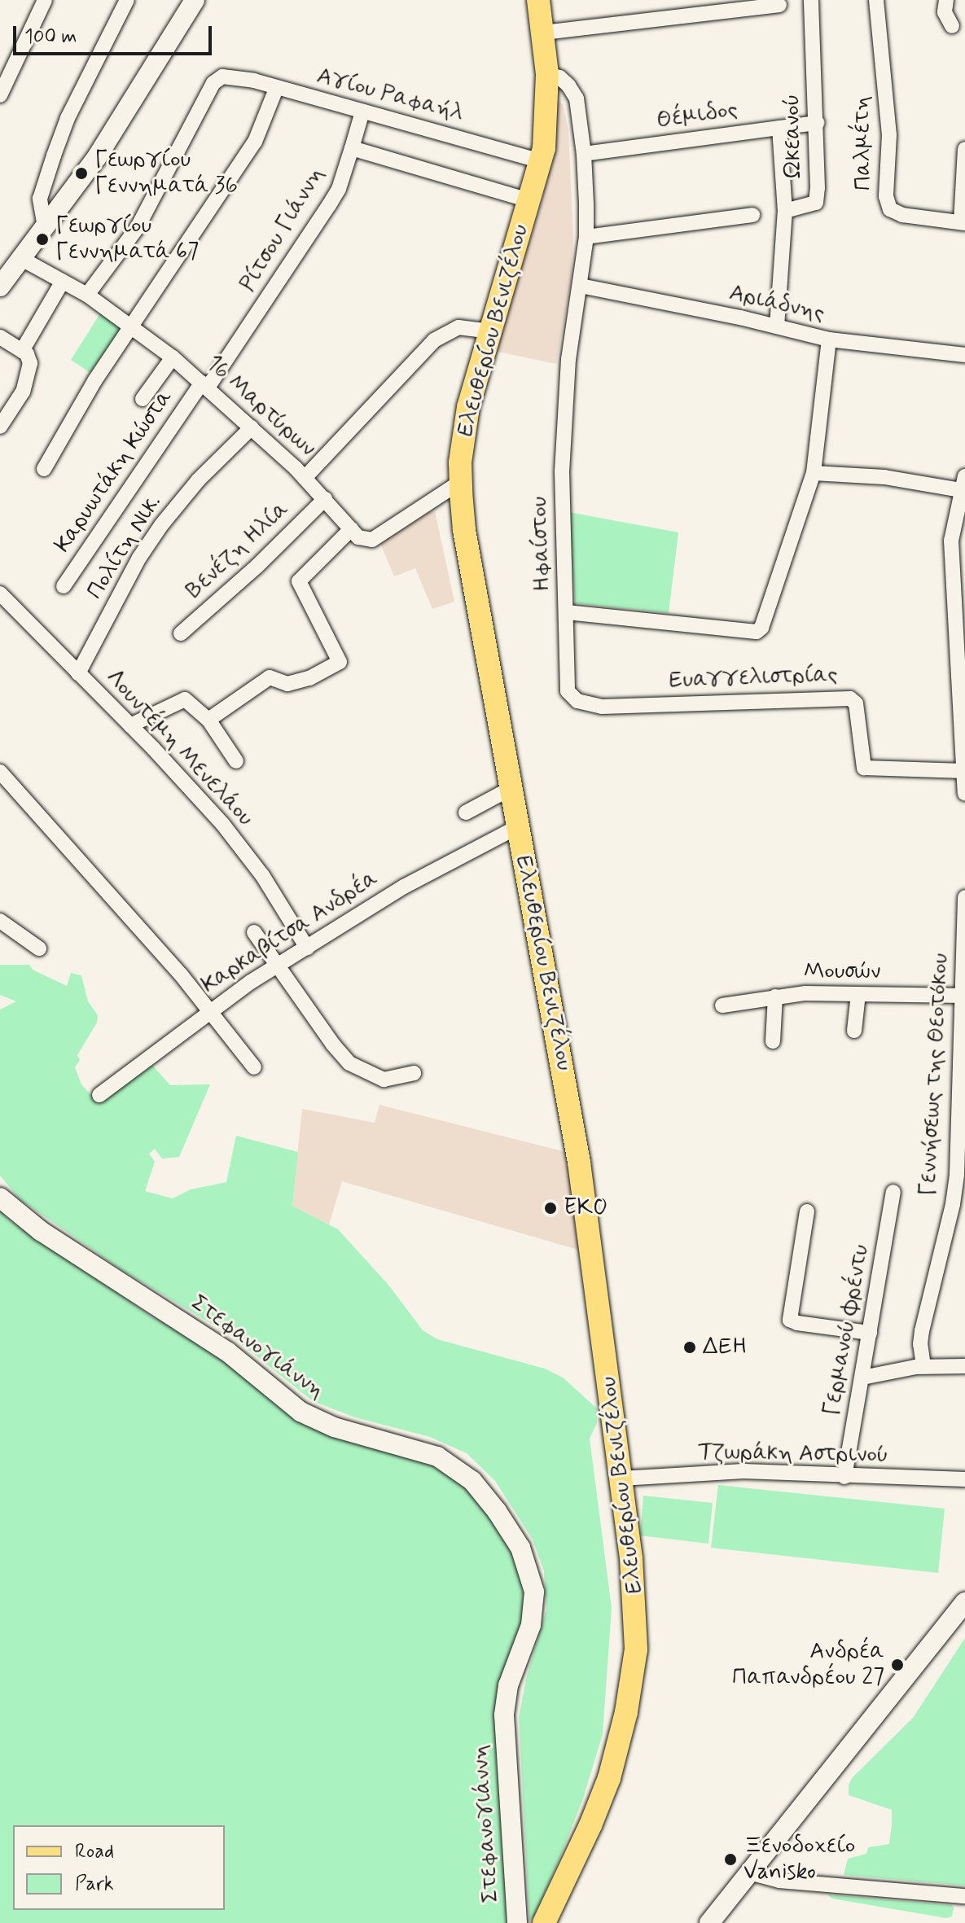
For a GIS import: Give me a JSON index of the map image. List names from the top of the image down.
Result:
{
  "streets": {
    "main road": ["Ελευθερίου Βενιζέλου"],
    "street": [
      "Αγίου Ραφαήλ",
      "Θέμιδος",
      "Ωκεανού",
      "Παλμέτη",
      "Ρίτσου Γιάννη",
      "Αριάδνης",
      "16 Μαρτύρων",
      "Καρυωτάκη Κώστα",
      "Ηφαίστου",
      "Πολίτη Νικ.",
      "Βενέζη Ηλία",
      "Ευαγγελιστρίας",
      "Λουντέμη Μενελάου",
      "Καρκαβίτσα Ανδρέα",
      "Μουσών",
      "Γεννήσεως της Θεοτόκου",
      "Γερμανού Φρέντυ",
      "Στεφανογιάννη",
      "Τζωράκη Αστρινού"
    ]
  },
  "crossings": [
    ["Αγίου Ραφαήλ", "Ρίτσου Γιάννη"],
    ["Αγίου Ραφαήλ", "Ελευθερίου Βενιζέλου"],
    ["Αγίου Ραφαήλ", "16 Μαρτύρων"],
    ["Θέμιδος", "Ωκεανού"],
    ["Θέμιδος", "Ηφαίστου"],
    ["Ωκεανού", "Αριάδνης"],
    ["Ρίτσου Γιάννη", "16 Μαρτύρων"],
    ["Ρίτσου Γιάννη", "Καρυωτάκη Κώστα"],
    ["Αριάδνης", "Ηφαίστου"],
    ["Ελευθερίου Βενιζέλου", "Ηφαίστου"],
    ["Ελευθερίου Βενιζέλου", "Καρκαβίτσα Ανδρέα"],
    ["Ελευθερίου Βενιζέλου", "Τζωράκη Αστρινού"],
    ["16 Μαρτύρων", "Καρυωτάκη Κώστα"],
    ["16 Μαρτύρων", "Πολίτη Νικ."],
    ["16 Μαρτύρων", "Βενέζη Ηλία"],
    ["Ηφαίστου", "Ευαγγελιστρίας"],
    ["Πολίτη Νικ.", "Λουντέμη Μενελάου"],
    ["Λουντέμη Μενελάου", "Καρκαβίτσα Ανδρέα"],
    ["Μουσών", "Γεννήσεως της Θεοτόκου"],
    ["Γερμανού Φρέντυ", "Τζωράκη Αστρινού"]
  ],
  "places": [
    "Γεωργίου Γεννηματά 36",
    "Γεωργίου Γεννηματά 67",
    "EKO",
    "ΔΕΗ",
    "Ανδρέα Παπανδρέου 27",
    "Ξενοδοχείο Vanisko"
  ],
  "legend": ["Road", "Park"],
  "scale_bar": "100 m"
}
